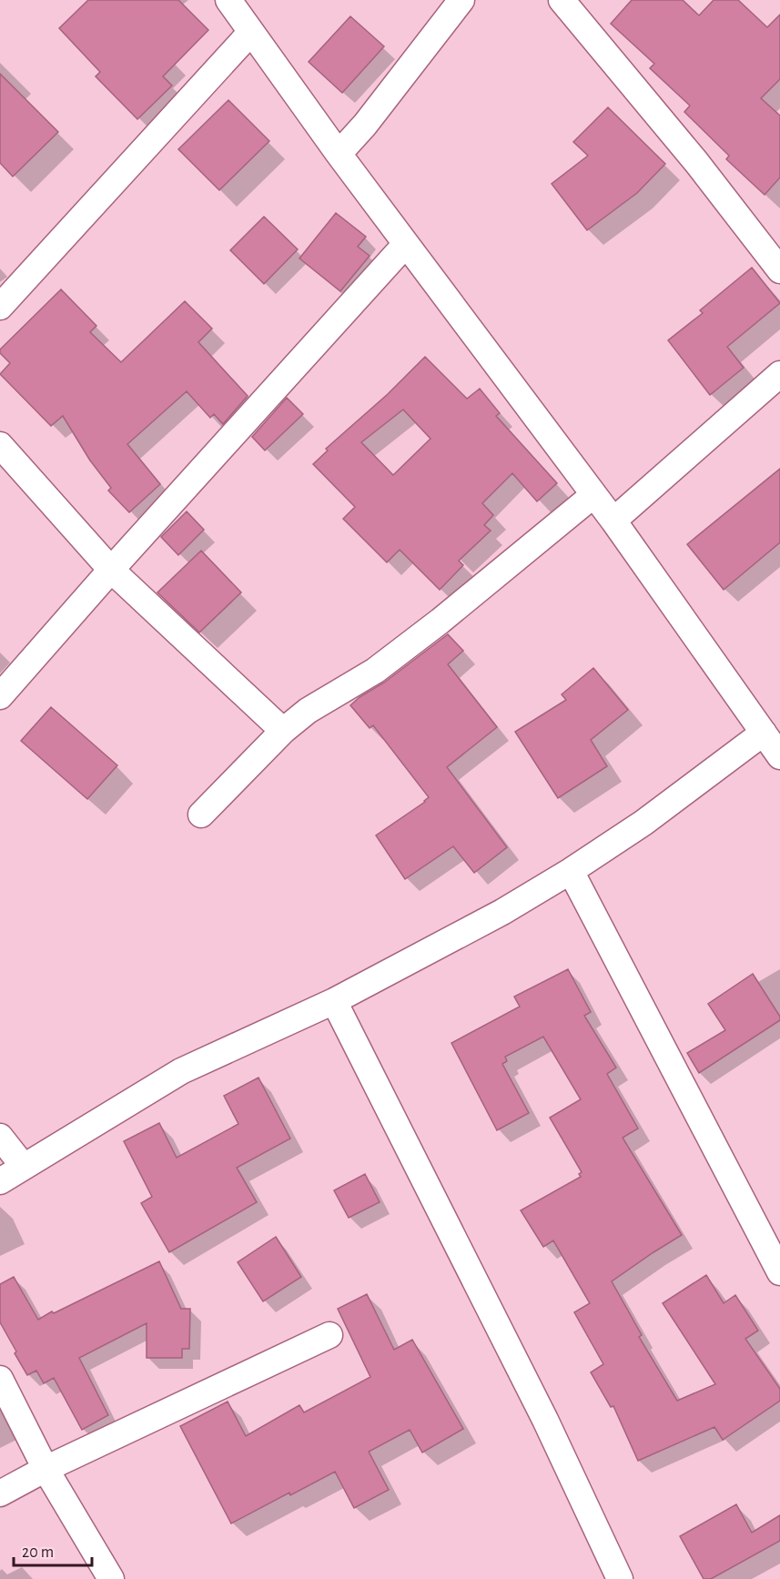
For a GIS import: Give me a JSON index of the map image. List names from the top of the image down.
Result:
{
  "scale_bar": "20 m"
}
